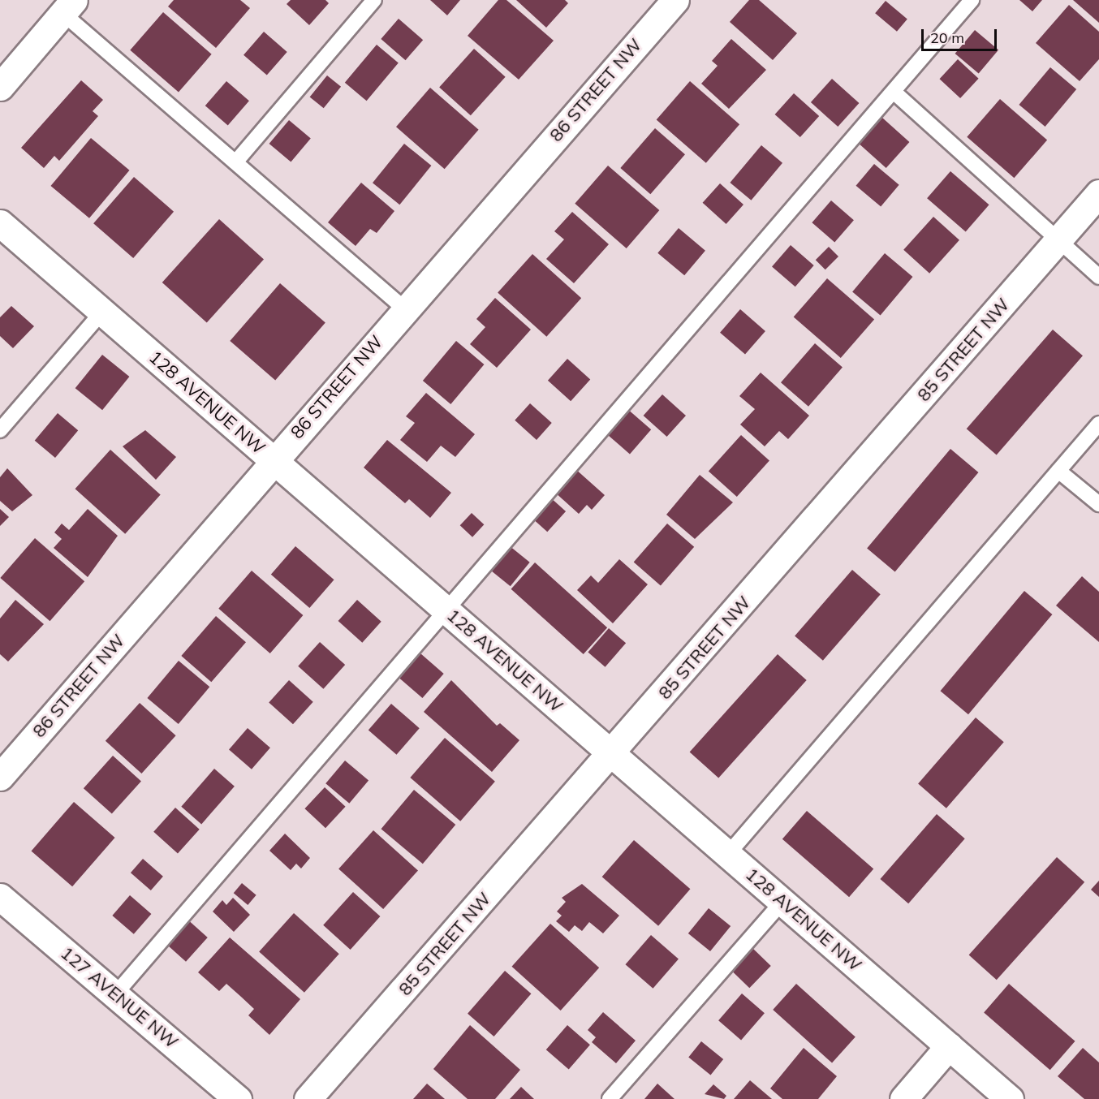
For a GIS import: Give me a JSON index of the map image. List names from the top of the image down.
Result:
{
  "streets": {
    "street": [
      "86 STREET NW",
      "85 STREET NW",
      "128 AVENUE NW",
      "127 AVENUE NW"
    ]
  },
  "crossings": [
    ["86 STREET NW", "128 AVENUE NW"],
    ["85 STREET NW", "128 AVENUE NW"]
  ],
  "scale_bar": "20 m"
}
